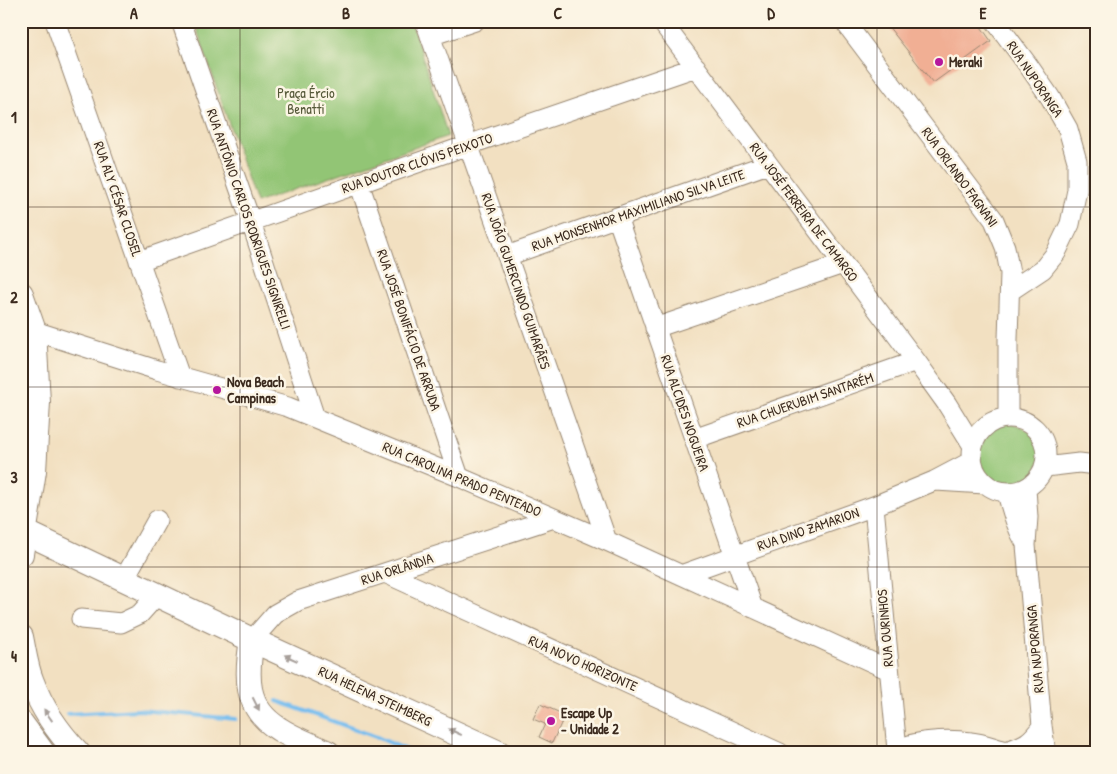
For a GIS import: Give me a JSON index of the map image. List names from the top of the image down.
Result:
{
  "streets": {
    "main road": ["RUA HELENA STEIMBERG"],
    "street": [
      "RUA NUPORANGA",
      "RUA DOUTOR CLÓVIS PEIXOTO",
      "RUA ORLANDO FAGNANI",
      "RUA ALY CÉSAR CLOSEL",
      "RUA MONSENHOR MAXIMILIANO SILVA LEITE",
      "RUA JOSÉ FERREIRA DE CAMARGO",
      "RUA ANTÔNIO CARLOS RODRIGUES SIGNIRELLI",
      "RUA JOÃO GUMERCINDO GUIMARÃES",
      "RUA JOSÉ BONIFÁCIO DE ARRUDA",
      "RUA CHUERUBIM SANTARÉM",
      "RUA ALCIDES NOGUEIRA",
      "RUA CAROLINA PRADO PENTEADO",
      "RUA DINO ZAMARION",
      "RUA ORLÂNDIA",
      "RUA OURINHOS",
      "RUA NOVO HORIZONTE"
    ]
  },
  "crossings": [
    ["RUA NUPORANGA", "RUA ORLANDO FAGNANI"],
    ["RUA NUPORANGA", "RUA JOSÉ FERREIRA DE CAMARGO"],
    ["RUA NUPORANGA", "RUA DINO ZAMARION"],
    ["RUA DOUTOR CLÓVIS PEIXOTO", "RUA ALY CÉSAR CLOSEL"],
    ["RUA DOUTOR CLÓVIS PEIXOTO", "RUA JOSÉ FERREIRA DE CAMARGO"],
    ["RUA DOUTOR CLÓVIS PEIXOTO", "RUA ANTÔNIO CARLOS RODRIGUES SIGNIRELLI"],
    ["RUA DOUTOR CLÓVIS PEIXOTO", "RUA JOÃO GUMERCINDO GUIMARÃES"],
    ["RUA DOUTOR CLÓVIS PEIXOTO", "RUA JOSÉ BONIFÁCIO DE ARRUDA"],
    ["RUA ORLANDO FAGNANI", "RUA JOSÉ FERREIRA DE CAMARGO"],
    ["RUA ORLANDO FAGNANI", "RUA DINO ZAMARION"],
    ["RUA ALY CÉSAR CLOSEL", "RUA CAROLINA PRADO PENTEADO"],
    ["RUA MONSENHOR MAXIMILIANO SILVA LEITE", "RUA JOSÉ FERREIRA DE CAMARGO"],
    ["RUA MONSENHOR MAXIMILIANO SILVA LEITE", "RUA JOÃO GUMERCINDO GUIMARÃES"],
    ["RUA MONSENHOR MAXIMILIANO SILVA LEITE", "RUA ALCIDES NOGUEIRA"],
    ["RUA JOSÉ FERREIRA DE CAMARGO", "RUA CHUERUBIM SANTARÉM"],
    ["RUA JOSÉ FERREIRA DE CAMARGO", "RUA DINO ZAMARION"],
    ["RUA ANTÔNIO CARLOS RODRIGUES SIGNIRELLI", "RUA CAROLINA PRADO PENTEADO"],
    ["RUA JOÃO GUMERCINDO GUIMARÃES", "RUA CAROLINA PRADO PENTEADO"],
    ["RUA JOSÉ BONIFÁCIO DE ARRUDA", "RUA CAROLINA PRADO PENTEADO"],
    ["RUA CHUERUBIM SANTARÉM", "RUA ALCIDES NOGUEIRA"],
    ["RUA ALCIDES NOGUEIRA", "RUA CAROLINA PRADO PENTEADO"],
    ["RUA ALCIDES NOGUEIRA", "RUA DINO ZAMARION"],
    ["RUA CAROLINA PRADO PENTEADO", "RUA DINO ZAMARION"],
    ["RUA CAROLINA PRADO PENTEADO", "RUA ORLÂNDIA"],
    ["RUA CAROLINA PRADO PENTEADO", "RUA OURINHOS"],
    ["RUA DINO ZAMARION", "RUA OURINHOS"],
    ["RUA ORLÂNDIA", "RUA NOVO HORIZONTE"],
    ["RUA ORLÂNDIA", "RUA HELENA STEIMBERG"]
  ],
  "one_way": ["RUA HELENA STEIMBERG"],
  "parks": ["Praça Ércio Benatti"],
  "places": ["Meraki", "Nova Beach Campinas", "Escape Up - Unidade 2"],
  "grid": {
    "columns": [
      "A",
      "B",
      "C",
      "D",
      "E"
    ],
    "rows": [
      "1",
      "2",
      "3",
      "4"
    ]
  }
}
